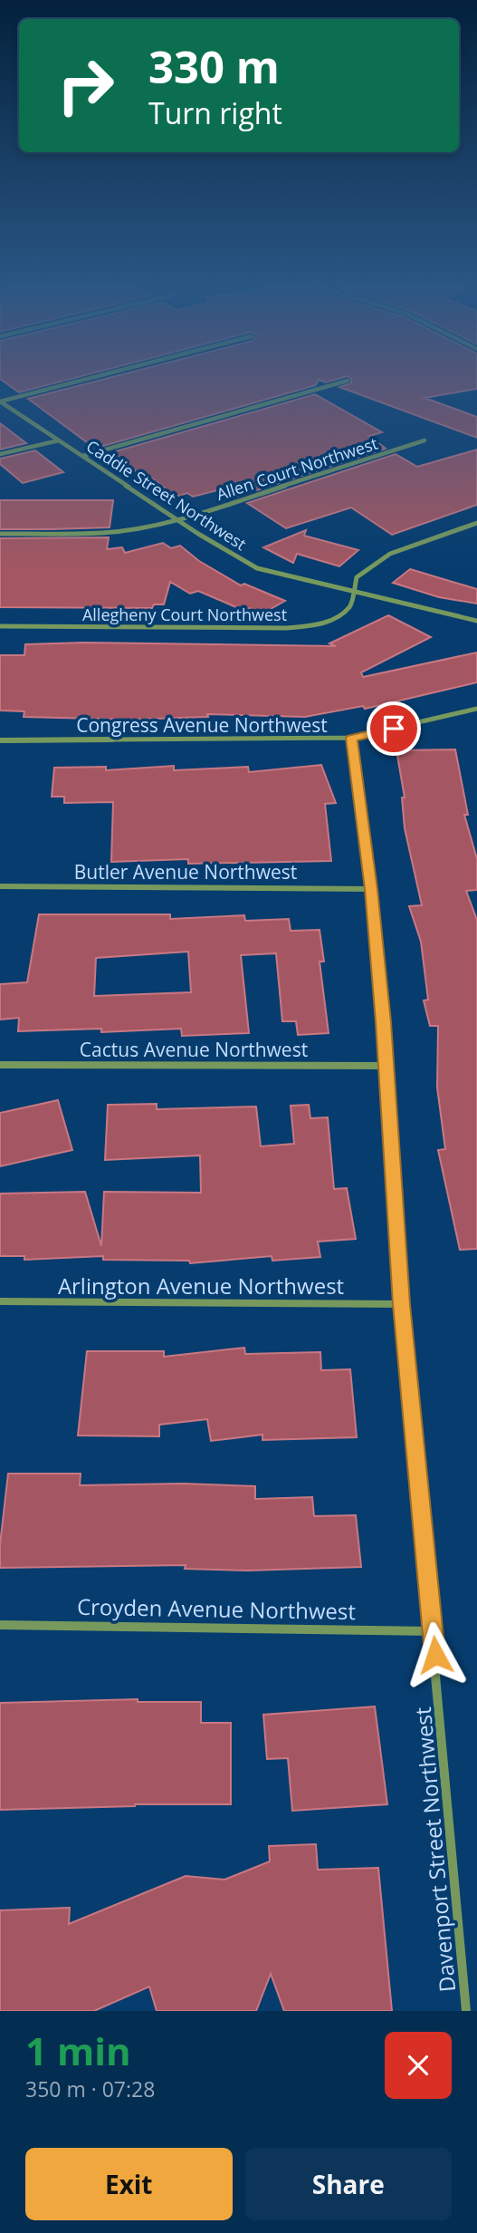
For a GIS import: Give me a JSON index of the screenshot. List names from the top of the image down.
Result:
{
  "streets": {
    "street": [
      "Allen Court Northwest",
      "Caddie Street Northwest",
      "Allegheny Court Northwest",
      "Congress Avenue Northwest",
      "Butler Avenue Northwest",
      "Cactus Avenue Northwest",
      "Arlington Avenue Northwest",
      "Croyden Avenue Northwest",
      "Davenport Street Northwest"
    ]
  },
  "crossings": [
    ["Allen Court Northwest", "Caddie Street Northwest"],
    ["Caddie Street Northwest", "Allegheny Court Northwest"],
    ["Congress Avenue Northwest", "Davenport Street Northwest"],
    ["Butler Avenue Northwest", "Davenport Street Northwest"],
    ["Cactus Avenue Northwest", "Davenport Street Northwest"],
    ["Arlington Avenue Northwest", "Davenport Street Northwest"],
    ["Croyden Avenue Northwest", "Davenport Street Northwest"]
  ],
  "page": {
    "turn": ["330 m", "Turn right"],
    "heading": ["1 min", "350 m · 07:28"],
    "buttons": ["Exit", "Share"]
  }
}
